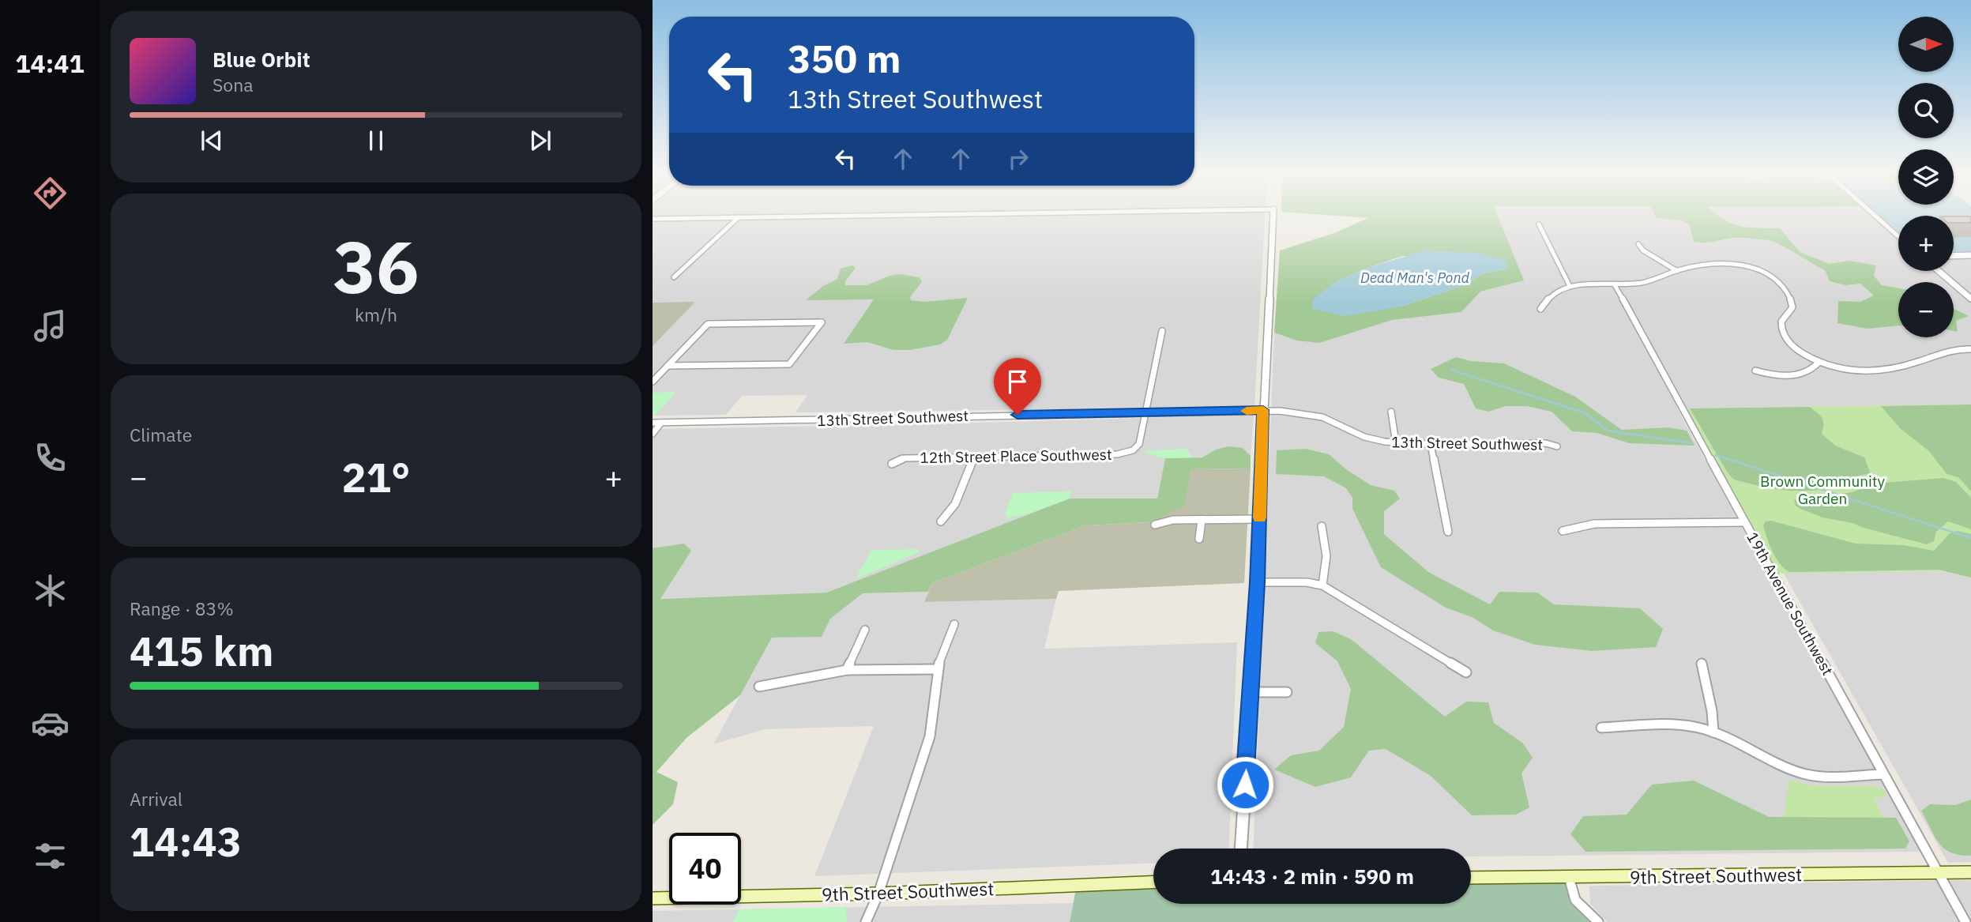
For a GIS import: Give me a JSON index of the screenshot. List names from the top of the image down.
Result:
{
  "streets": {
    "main road": ["9th Street Southwest"],
    "street": ["13th Street Southwest", "12th Street Place Southwest", "19th Avenue Southwest"]
  },
  "crossings": [
    ["13th Street Southwest", "12th Street Place Southwest"],
    ["19th Avenue Southwest", "9th Street Southwest"]
  ],
  "water": ["Dead Man's Pond"],
  "parks": ["Brown Community Garden"],
  "north": "right",
  "page": {
    "tabs": "14:41",
    "map_buttons": ["+", "−"],
    "turn": ["350 m", "13th Street Southwest"],
    "song": ["Blue Orbit", "Sona"],
    "tile": [
      ["36", "km/h"],
      "Climate",
      ["Range · 83%", "415 km"],
      ["Arrival", "14:43"]
    ],
    "heat": ["−", "21°", "+"],
    "limit": "40",
    "trip": "14:43 · 2 min · 590 m"
  }
}
